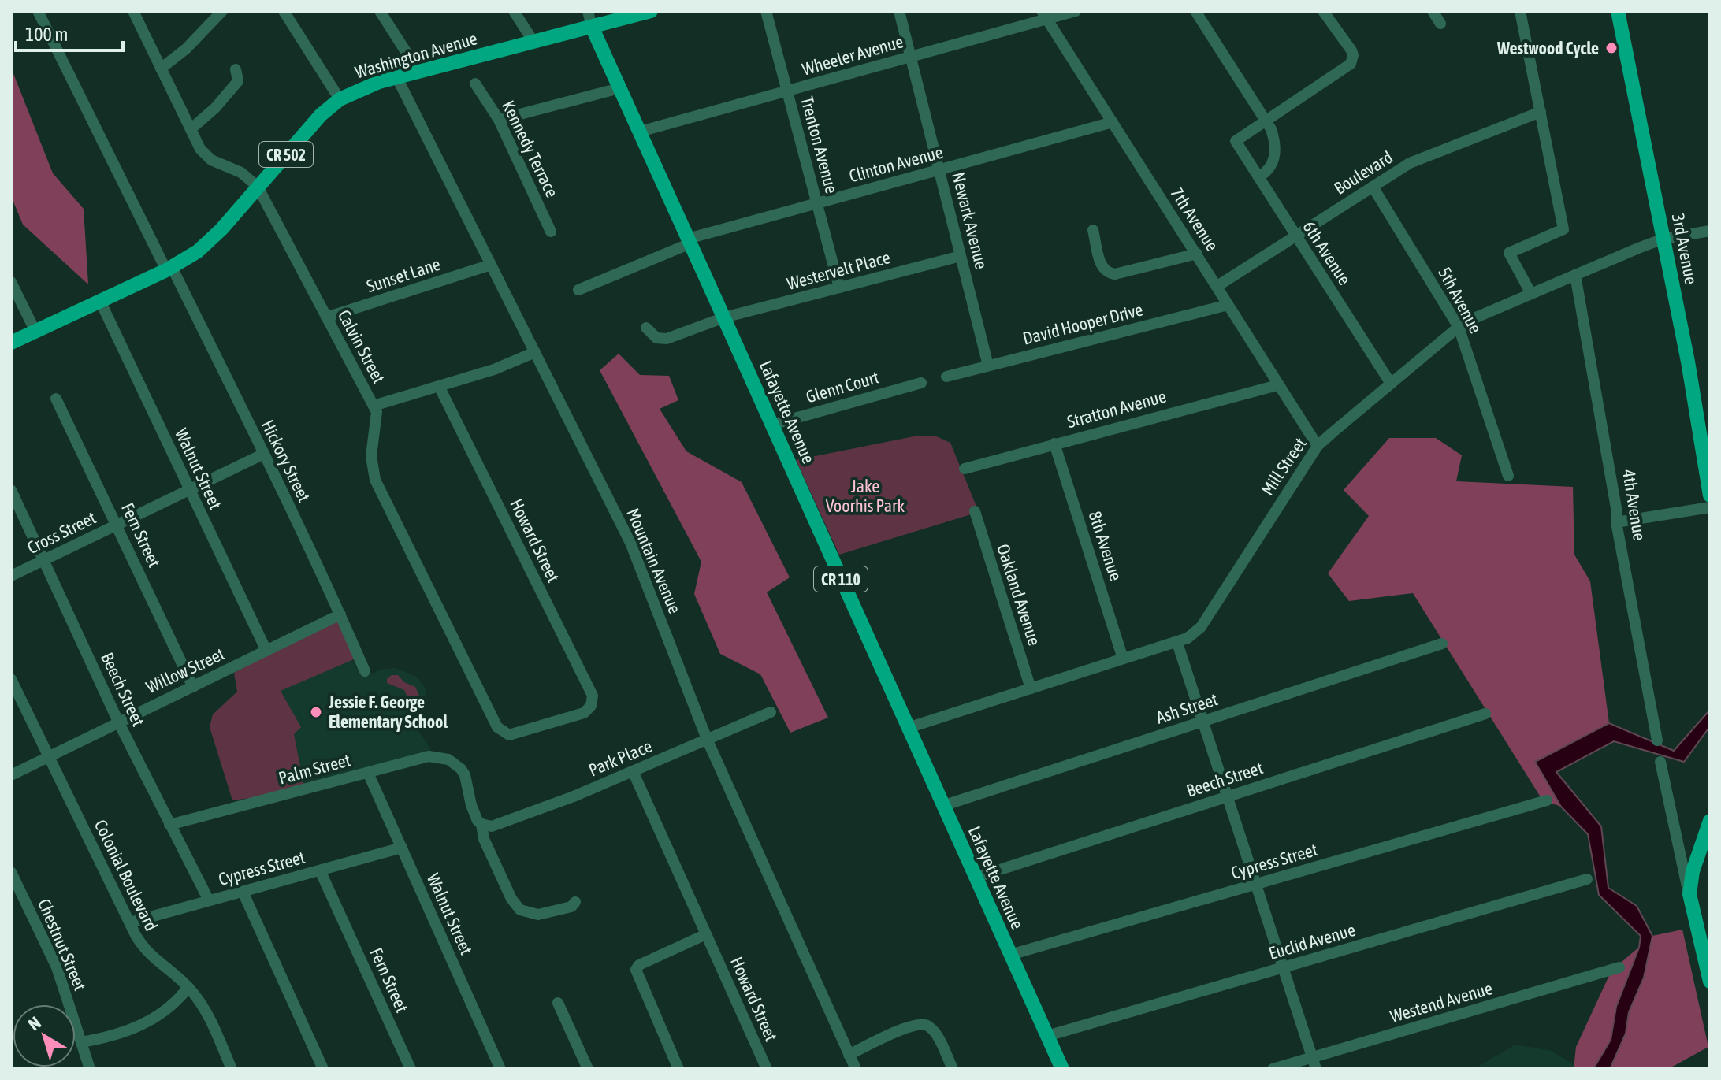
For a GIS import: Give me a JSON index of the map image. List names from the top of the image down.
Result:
{
  "streets": {
    "main road": [
      "Washington Avenue",
      "CR 502",
      "3rd Avenue",
      "Lafayette Avenue",
      "CR 110"
    ],
    "street": [
      "Wheeler Avenue",
      "Trenton Avenue",
      "Kennedy Terrace",
      "Clinton Avenue",
      "Boulevard",
      "7th Avenue",
      "Newark Avenue",
      "6th Avenue",
      "Westervelt Place",
      "Sunset Lane",
      "5th Avenue",
      "David Hooper Drive",
      "Calvin Street",
      "Glenn Court",
      "Stratton Avenue",
      "Hickory Street",
      "Mill Street",
      "Walnut Street",
      "4th Avenue",
      "Cross Street",
      "Fern Street",
      "Howard Street",
      "8th Avenue",
      "Mountain Avenue",
      "Oakland Avenue",
      "Willow Street",
      "Beech Street",
      "Ash Street",
      "Park Place",
      "Palm Street",
      "Cypress Street",
      "Colonial Boulevard",
      "Euclid Avenue",
      "Chestnut Street",
      "Westend Avenue"
    ]
  },
  "crossings": [
    ["Washington Avenue", "Calvin Street"],
    ["Washington Avenue", "Lafayette Avenue"],
    ["Washington Avenue", "Hickory Street"],
    ["Washington Avenue", "Walnut Street"],
    ["Washington Avenue", "Mountain Avenue"],
    ["Wheeler Avenue", "Trenton Avenue"],
    ["Wheeler Avenue", "7th Avenue"],
    ["Wheeler Avenue", "Newark Avenue"],
    ["Wheeler Avenue", "Lafayette Avenue"],
    ["Trenton Avenue", "Clinton Avenue"],
    ["Trenton Avenue", "Westervelt Place"],
    ["Clinton Avenue", "7th Avenue"],
    ["Clinton Avenue", "Newark Avenue"],
    ["Clinton Avenue", "Lafayette Avenue"],
    ["Boulevard", "7th Avenue"],
    ["Boulevard", "6th Avenue"],
    ["Boulevard", "5th Avenue"],
    ["7th Avenue", "David Hooper Drive"],
    ["7th Avenue", "Stratton Avenue"],
    ["7th Avenue", "Mill Street"],
    ["Newark Avenue", "Westervelt Place"],
    ["Newark Avenue", "David Hooper Drive"],
    ["3rd Avenue", "Mill Street"],
    ["6th Avenue", "Mill Street"],
    ["Westervelt Place", "Lafayette Avenue"],
    ["Sunset Lane", "Calvin Street"],
    ["Sunset Lane", "Mountain Avenue"],
    ["5th Avenue", "Mill Street"],
    ["Calvin Street", "Howard Street"],
    ["Glenn Court", "Lafayette Avenue"],
    ["Stratton Avenue", "8th Avenue"],
    ["Lafayette Avenue", "Mill Street"],
    ["Lafayette Avenue", "Beech Street"],
    ["Lafayette Avenue", "Ash Street"],
    ["Lafayette Avenue", "Cypress Street"],
    ["Lafayette Avenue", "Euclid Avenue"],
    ["Hickory Street", "Cross Street"],
    ["Hickory Street", "Willow Street"],
    ["Mill Street", "4th Avenue"],
    ["Mill Street", "8th Avenue"],
    ["Mill Street", "Oakland Avenue"],
    ["Walnut Street", "Cross Street"],
    ["Walnut Street", "Willow Street"],
    ["Walnut Street", "Palm Street"],
    ["Walnut Street", "Cypress Street"],
    ["Cross Street", "Fern Street"],
    ["Cross Street", "Beech Street"],
    ["Fern Street", "Willow Street"],
    ["Fern Street", "Cypress Street"],
    ["Howard Street", "Park Place"],
    ["Mountain Avenue", "Park Place"],
    ["Willow Street", "Beech Street"],
    ["Willow Street", "Colonial Boulevard"],
    ["Beech Street", "Palm Street"],
    ["Beech Street", "Cypress Street"],
    ["Park Place", "Palm Street"],
    ["Cypress Street", "Colonial Boulevard"]
  ],
  "parks": ["Jake Voorhis Park"],
  "places": ["Westwood Cycle", "Jessie F. George Elementary School"],
  "scale_bar": "100 m",
  "north": "top left"
}
